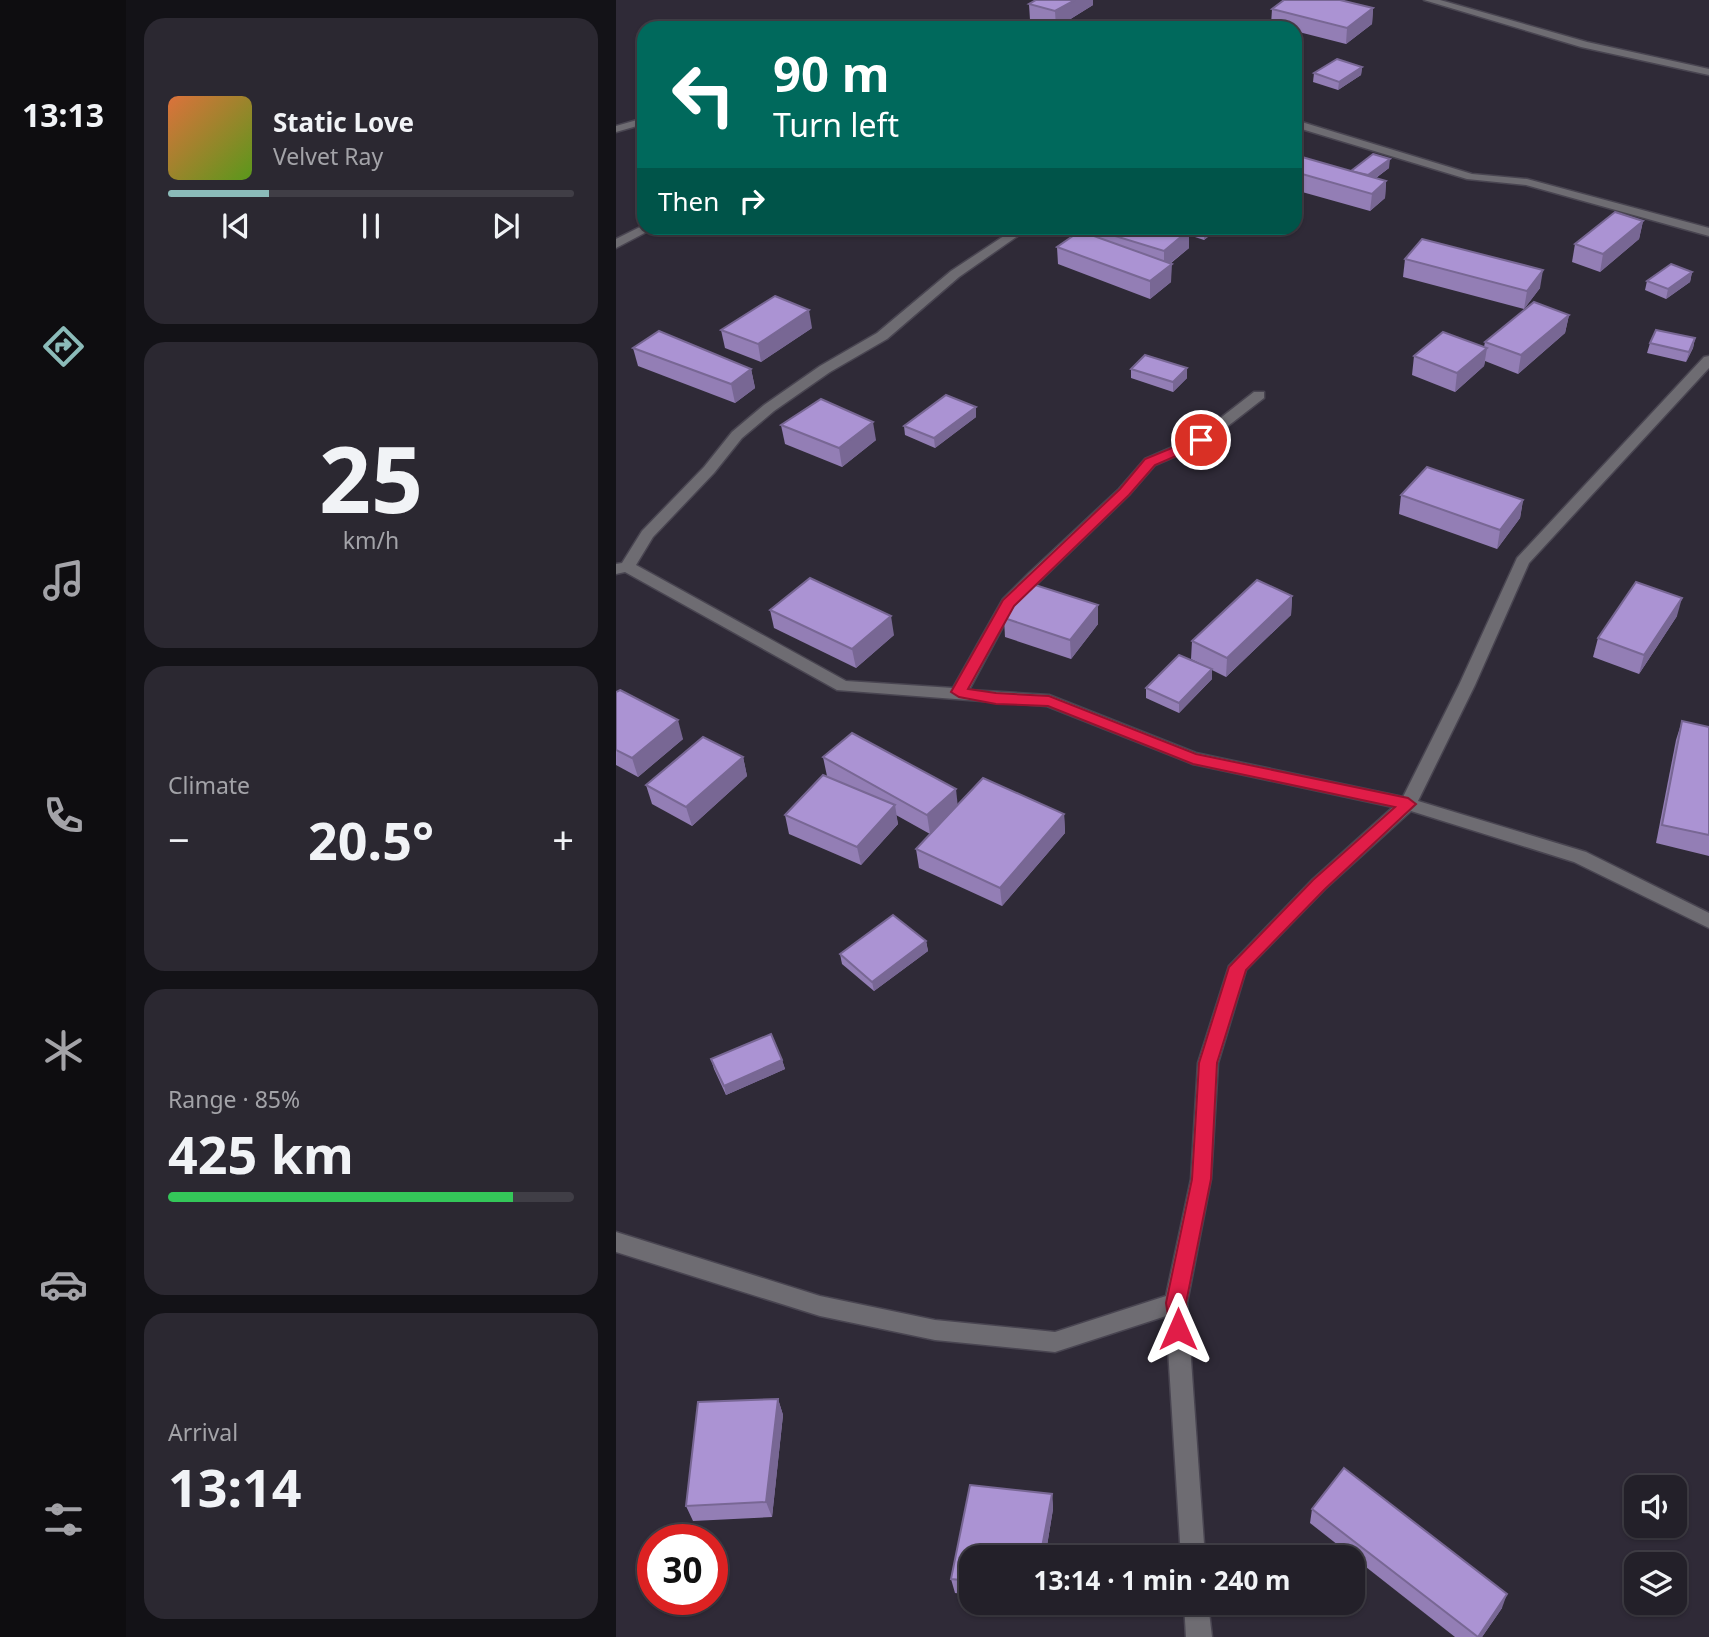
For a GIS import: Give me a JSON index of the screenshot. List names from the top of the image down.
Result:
{
  "page": {
    "tabs": "13:13",
    "turn": ["90 m", "Turn left"],
    "song": ["Static Love", "Velvet Ray"],
    "then": "Then",
    "tile": [
      ["25", "km/h"],
      "Climate",
      ["Range · 85%", "425 km"],
      ["Arrival", "13:14"]
    ],
    "heat": ["−", "20.5°", "+"],
    "limit": "30",
    "trip": "13:14 · 1 min · 240 m"
  }
}
